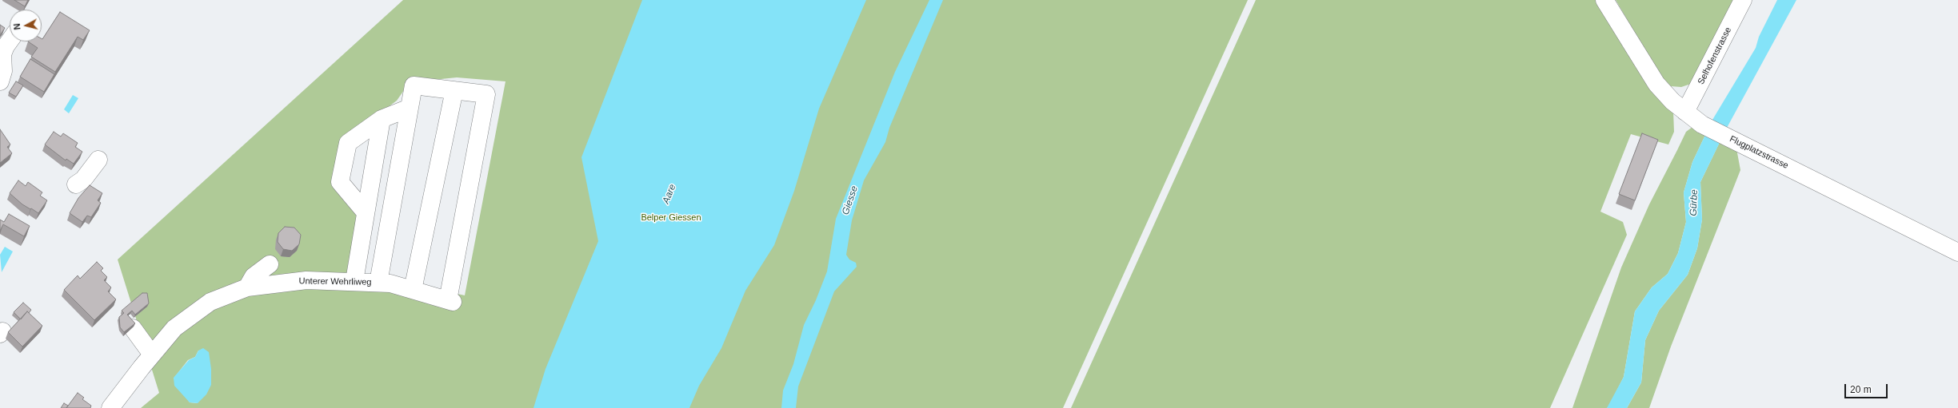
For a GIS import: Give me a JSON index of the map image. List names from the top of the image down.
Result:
{
  "streets": {
    "street": ["Selhofenstrasse", "Flugplatzstrasse", "Unterer Wehrliweg"]
  },
  "crossings": [
    ["Selhofenstrasse", "Flugplatzstrasse"]
  ],
  "water": ["Aare", "Giesse", "Gürbe"],
  "parks": ["Belper Giessen"],
  "scale_bar": "20 m",
  "north": "left"
}
